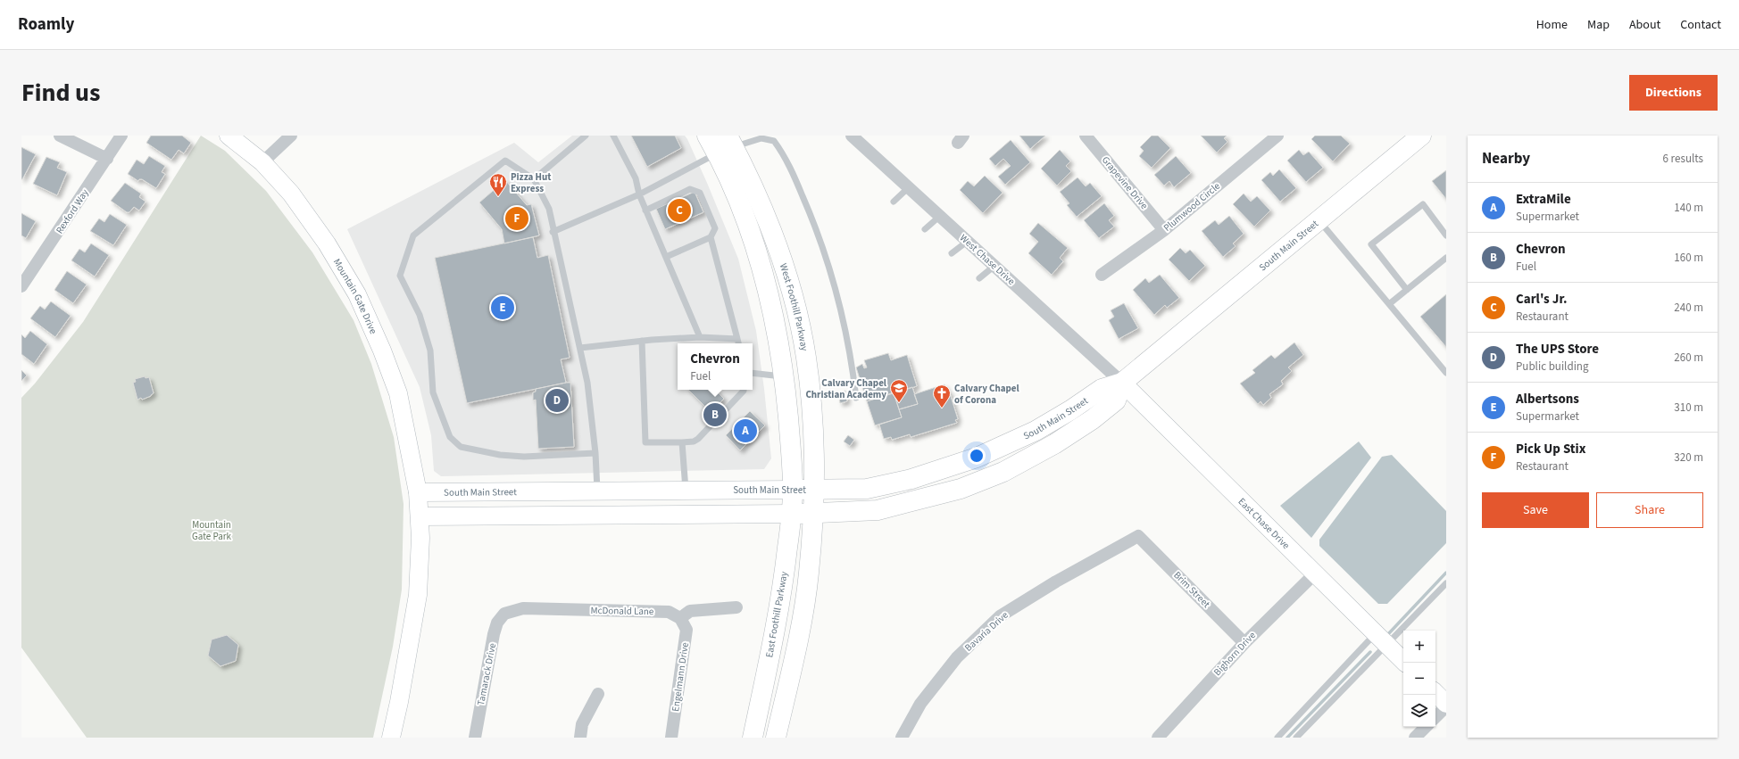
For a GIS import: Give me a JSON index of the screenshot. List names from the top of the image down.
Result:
{
  "streets": {
    "main road": [
      "South Main Street",
      "Mountain Gate Drive",
      "West Foothill Parkway",
      "East Chase Drive",
      "East Foothill Parkway"
    ],
    "street": [
      "Grapevine Drive",
      "Plumwood Circle",
      "Rexford Way",
      "West Chase Drive",
      "Brim Street",
      "McDonald Lane",
      "Bavaria Drive",
      "Bighorn Drive",
      "Tamarack Drive",
      "Engelmann Drive"
    ]
  },
  "crossings": [
    ["Grapevine Drive", "Plumwood Circle"],
    ["South Main Street", "West Chase Drive"],
    ["South Main Street", "Mountain Gate Drive"],
    ["South Main Street", "West Foothill Parkway"],
    ["South Main Street", "East Chase Drive"],
    ["South Main Street", "East Foothill Parkway"],
    ["West Chase Drive", "East Chase Drive"],
    ["West Foothill Parkway", "East Foothill Parkway"],
    ["East Chase Drive", "Bighorn Drive"],
    ["Brim Street", "Bavaria Drive"],
    ["Brim Street", "Bighorn Drive"],
    ["McDonald Lane", "Tamarack Drive"],
    ["McDonald Lane", "Engelmann Drive"]
  ],
  "parks": ["Mountain Gate Park"],
  "places": {
    "restaurant": ["Pizza Hut Express"],
    "school or university": ["Calvary Chapel Christian Academy"],
    "church": ["Calvary Chapel of Corona"]
  },
  "page": {
    "header": "Roamly",
    "nav": [
      "Home",
      "Map",
      "About",
      "Contact"
    ],
    "title": "Find us",
    "buttons": [
      "Directions",
      ["Save", "Share"]
    ],
    "heading": ["Nearby", "6 results"],
    "list": [
      {
        "mark": "A",
        "name": "ExtraMile",
        "note": "Supermarket",
        "value": "140 m"
      },
      {
        "mark": "B",
        "name": "Chevron",
        "note": "Fuel",
        "value": "160 m"
      },
      {
        "mark": "C",
        "name": "Carl's Jr.",
        "note": "Restaurant",
        "value": "240 m"
      },
      {
        "mark": "D",
        "name": "The UPS Store",
        "note": "Public building",
        "value": "260 m"
      },
      {
        "mark": "E",
        "name": "Albertsons",
        "note": "Supermarket",
        "value": "310 m"
      },
      {
        "mark": "F",
        "name": "Pick Up Stix",
        "note": "Restaurant",
        "value": "320 m"
      }
    ],
    "pins": [
      "C",
      "F",
      "E",
      "D",
      "B",
      "A"
    ],
    "popup": ["Chevron", "Fuel"],
    "map_buttons": ["+", "−"]
  }
}
